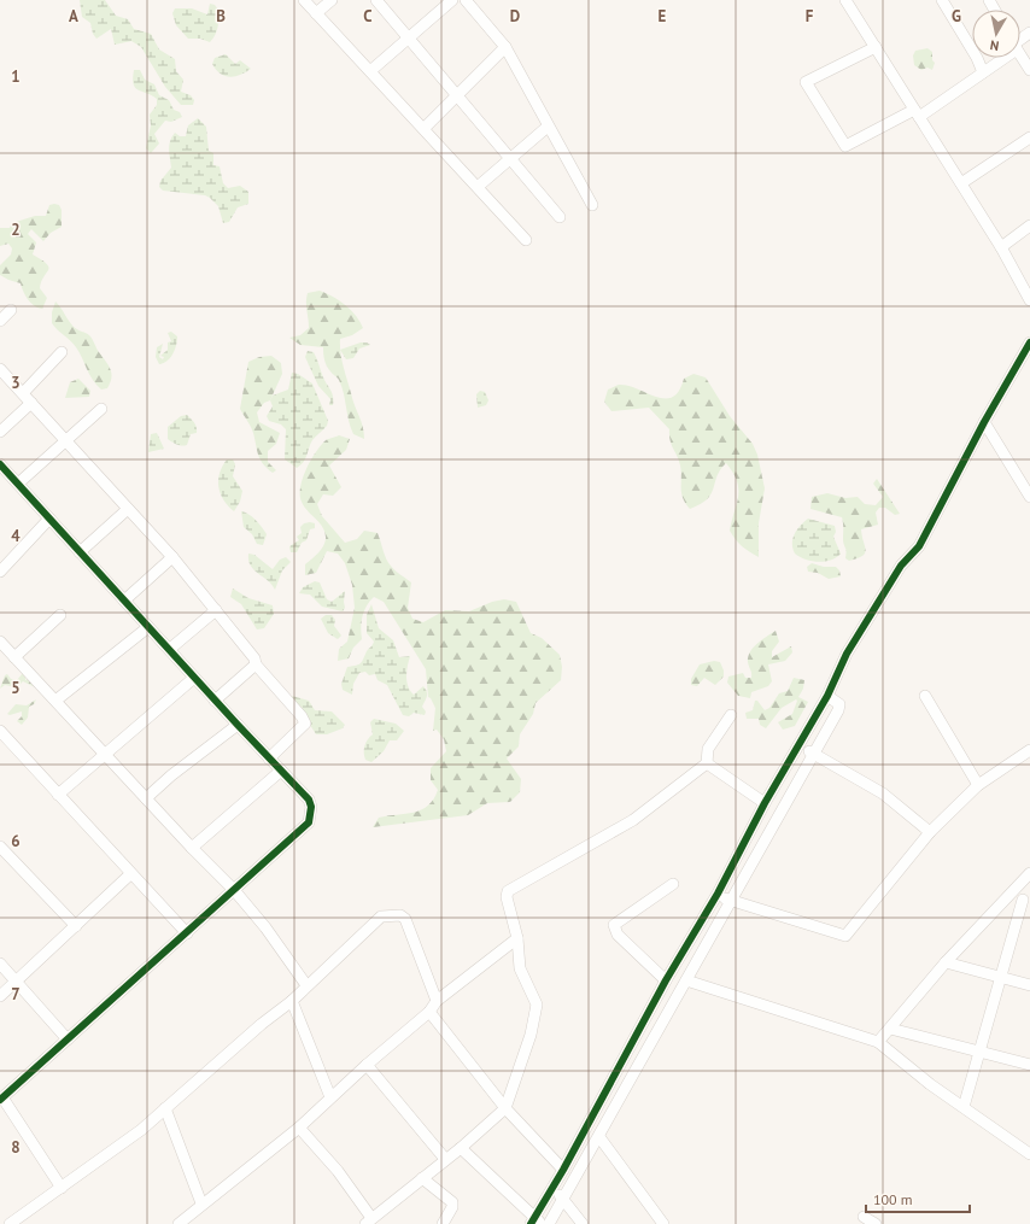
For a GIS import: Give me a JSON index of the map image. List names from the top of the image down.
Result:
{
  "scale_bar": "100 m",
  "north": "bottom",
  "grid": {
    "columns": [
      "A",
      "B",
      "C",
      "D",
      "E",
      "F",
      "G"
    ],
    "rows": [
      "1",
      "2",
      "3",
      "4",
      "5",
      "6",
      "7",
      "8"
    ]
  }
}
